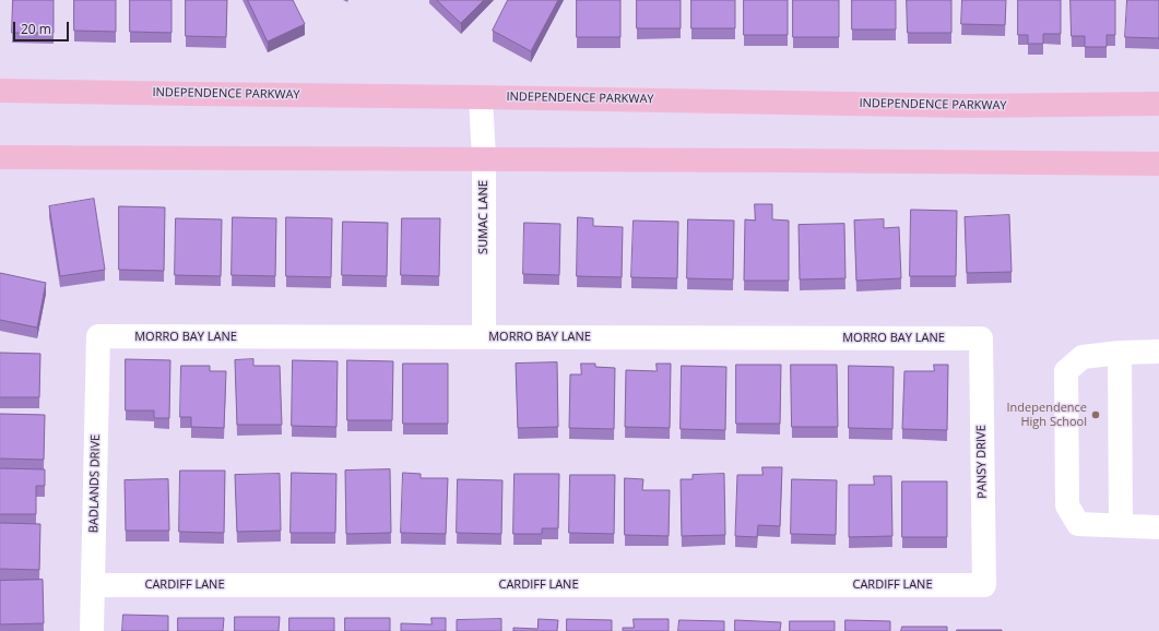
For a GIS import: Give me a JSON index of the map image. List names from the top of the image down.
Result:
{
  "streets": {
    "main road": ["INDEPENDENCE PARKWAY"],
    "street": [
      "SUMAC LANE",
      "MORRO BAY LANE",
      "PANSY DRIVE",
      "BADLANDS DRIVE",
      "CARDIFF LANE"
    ]
  },
  "crossings": [
    ["INDEPENDENCE PARKWAY", "SUMAC LANE"],
    ["SUMAC LANE", "MORRO BAY LANE"],
    ["MORRO BAY LANE", "PANSY DRIVE"],
    ["MORRO BAY LANE", "BADLANDS DRIVE"],
    ["PANSY DRIVE", "CARDIFF LANE"],
    ["BADLANDS DRIVE", "CARDIFF LANE"]
  ],
  "places": ["Independence High School"],
  "scale_bar": "20 m"
}
